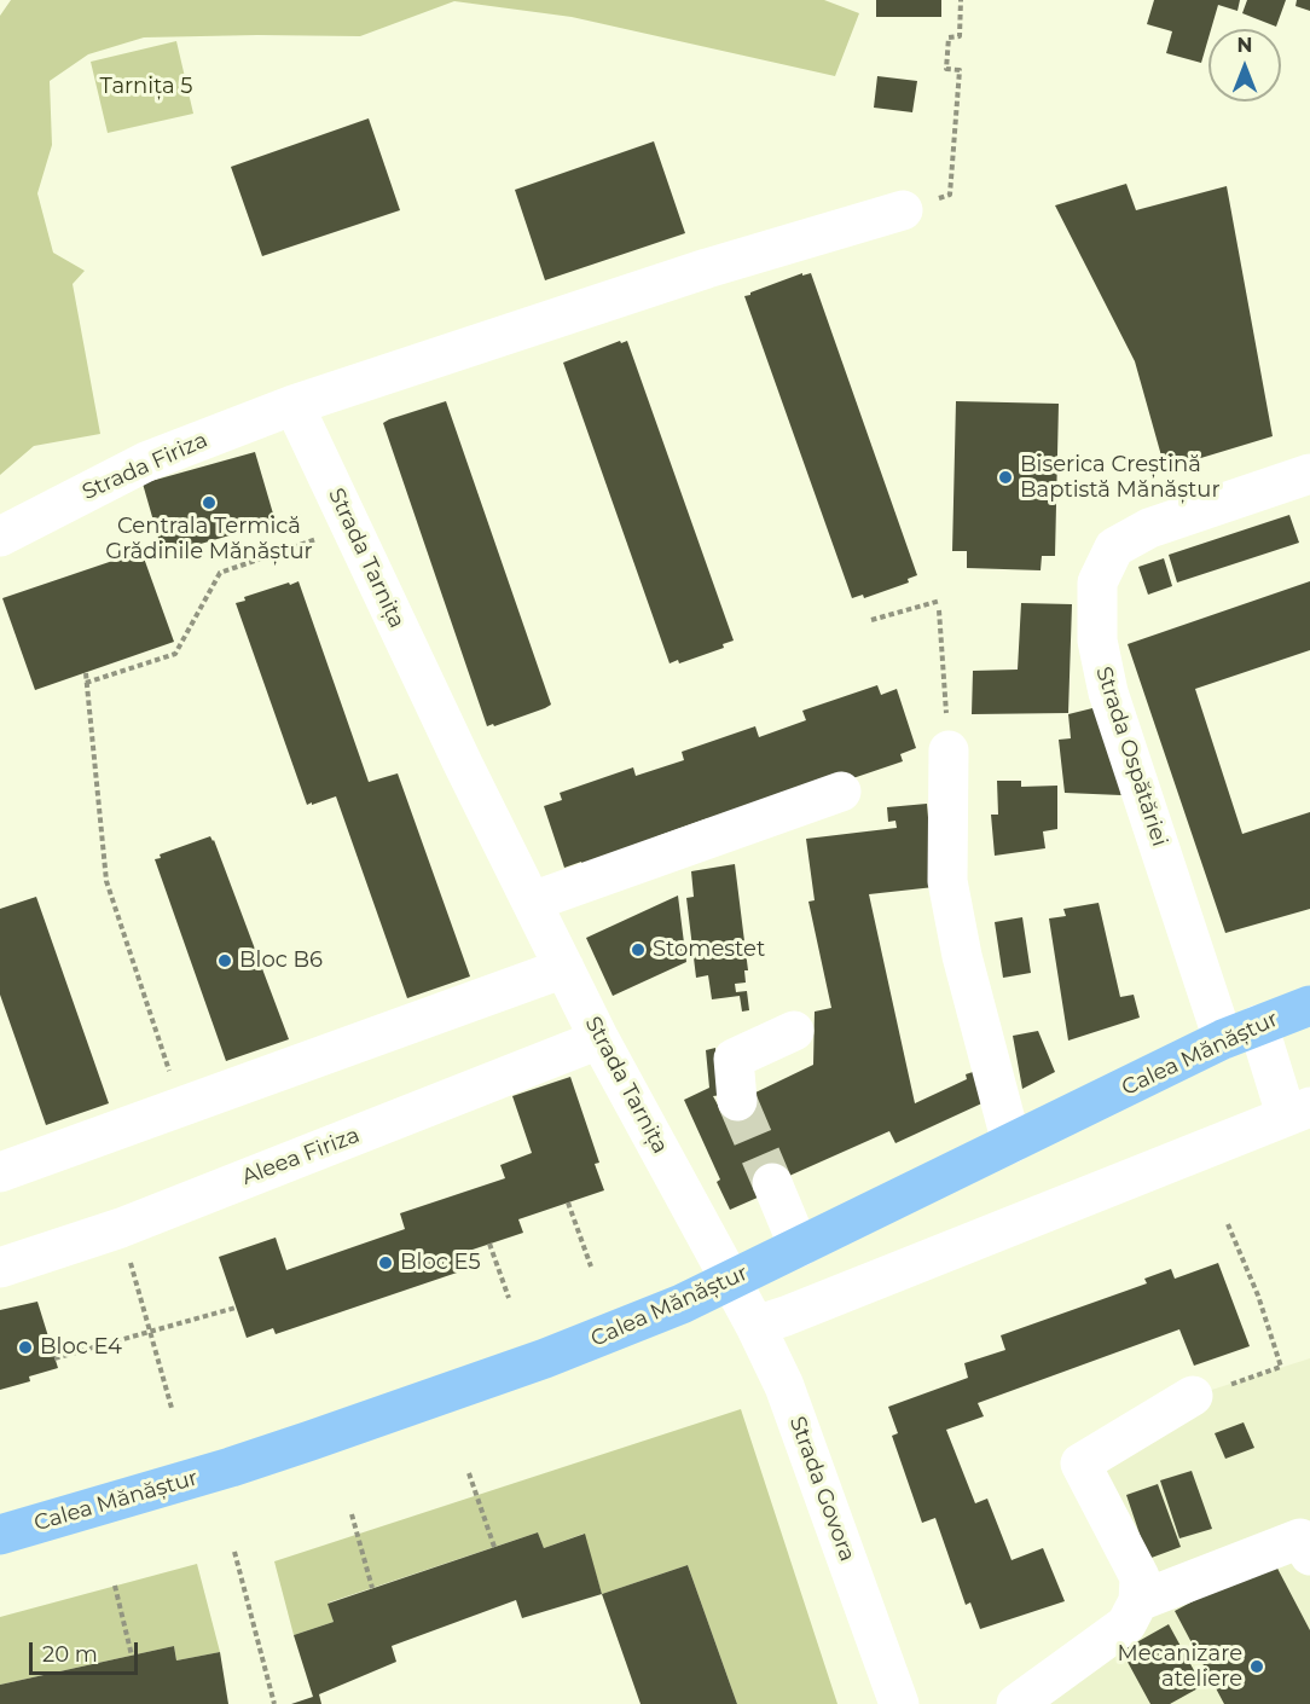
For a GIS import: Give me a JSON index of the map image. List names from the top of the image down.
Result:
{
  "streets": {
    "main road": ["Calea Mănăștur"],
    "street": [
      "Strada Firiza",
      "Strada Tarnița",
      "Strada Ospătăriei",
      "Aleea Firiza",
      "Strada Govora"
    ]
  },
  "crossings": [
    ["Strada Firiza", "Strada Tarnița"],
    ["Strada Tarnița", "Calea Mănăștur"],
    ["Strada Tarnița", "Aleea Firiza"],
    ["Strada Tarnița", "Strada Govora"],
    ["Strada Ospătăriei", "Calea Mănăștur"],
    ["Calea Mănăștur", "Strada Govora"]
  ],
  "parks": ["Tarnița 5"],
  "places": [
    "Biserica Creștină Baptistă Mănăștur",
    "Centrala Termică Grădinile Mănăștur",
    "Stomestet",
    "Bloc B6",
    "Bloc E5",
    "Bloc E4",
    "Mecanizare ateliere"
  ],
  "scale_bar": "20 m",
  "north": "top"
}
